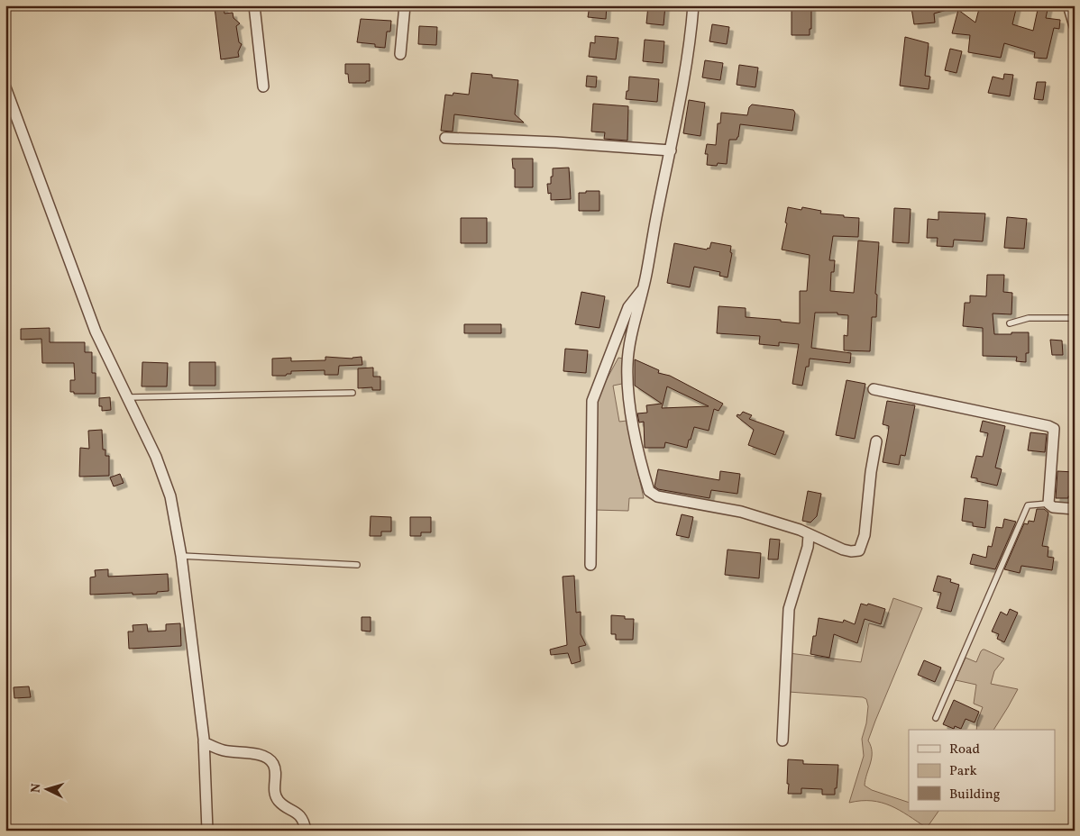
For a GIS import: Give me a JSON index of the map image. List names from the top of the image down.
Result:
{
  "legend": ["Road", "Park", "Building"],
  "north": "left"
}
